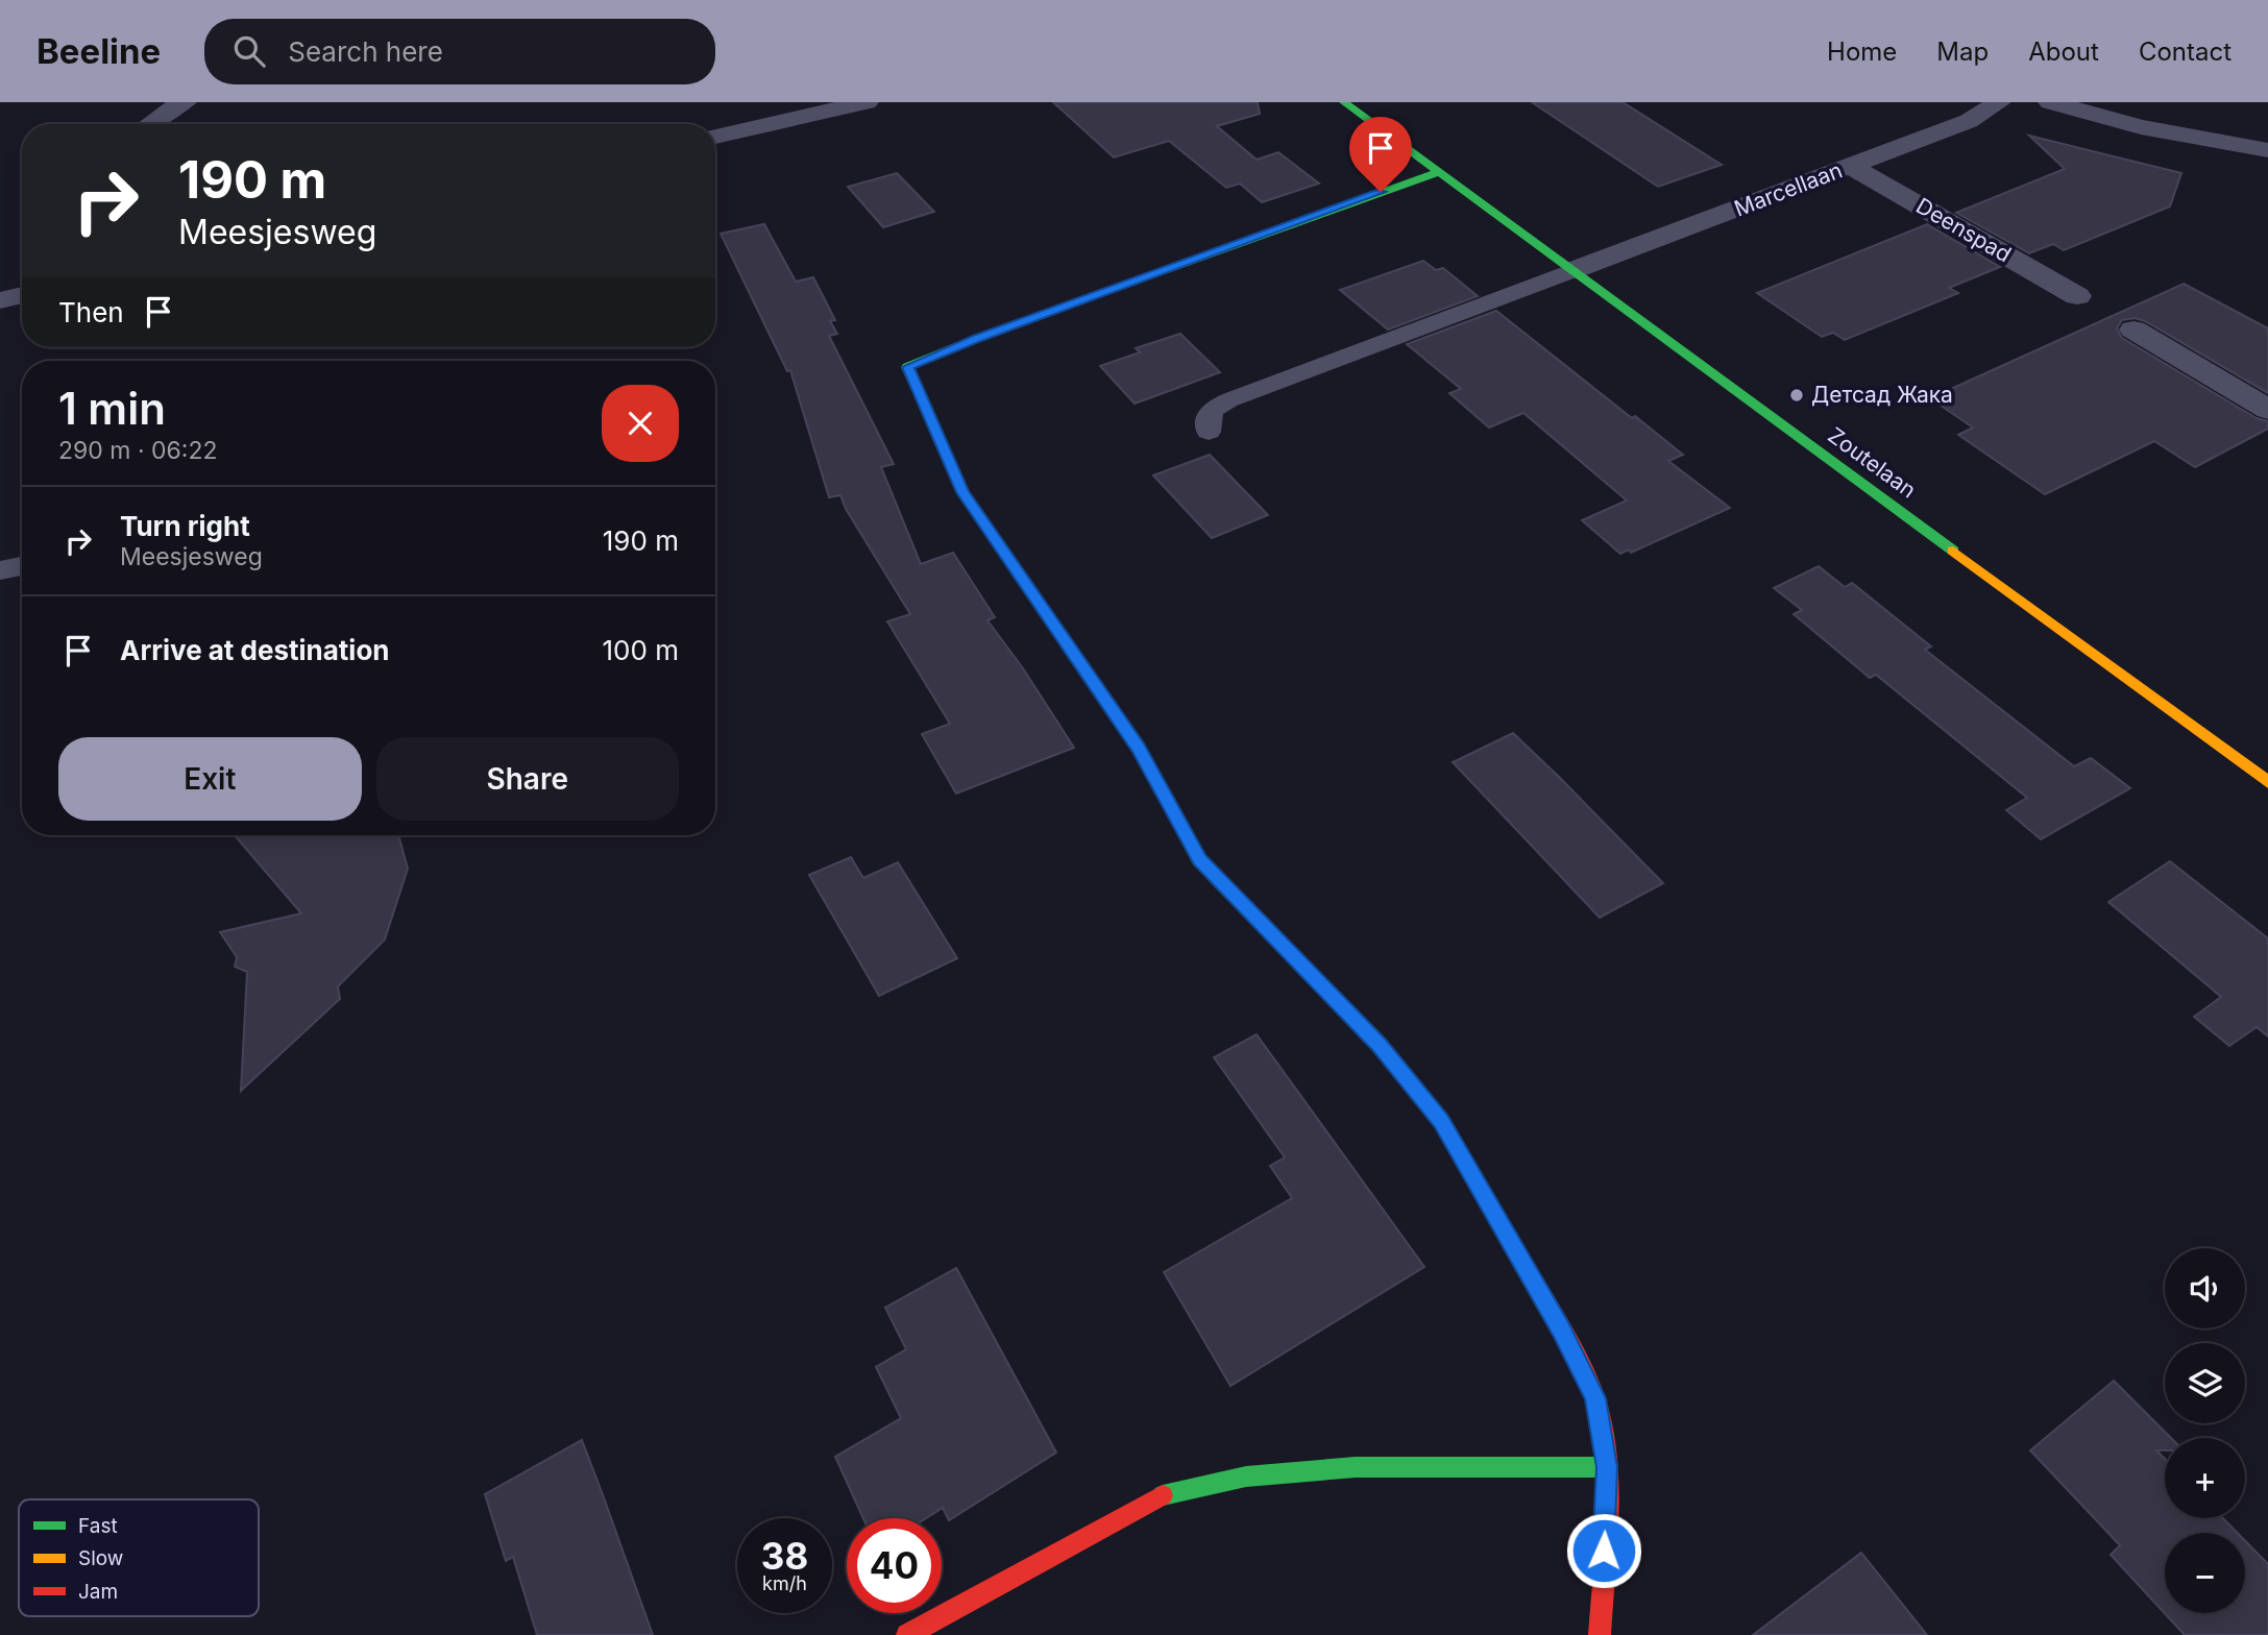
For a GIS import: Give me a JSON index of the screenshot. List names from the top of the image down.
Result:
{
  "streets": {
    "street": ["Marcellaan", "Deenspad", "Zoutelaan"]
  },
  "crossings": [
    ["Marcellaan", "Deenspad"],
    ["Marcellaan", "Zoutelaan"]
  ],
  "places": ["Детсад Жака"],
  "legend": ["Fast", "Slow", "Jam"],
  "page": {
    "header": "Beeline",
    "search": "Search here",
    "nav": [
      "Home",
      "Map",
      "About",
      "Contact"
    ],
    "turn": ["190 m", "Meesjesweg"],
    "then": "Then",
    "heading": ["1 min", "290 m · 06:22"],
    "list": [
      {
        "name": "Turn right",
        "note": "Meesjesweg",
        "value": "190 m"
      },
      {
        "name": "Arrive at destination",
        "value": "100 m"
      }
    ],
    "buttons": ["Exit", "Share"],
    "map_buttons": ["+", "−"],
    "speed": "38 km/h",
    "limit": "40"
  }
}
